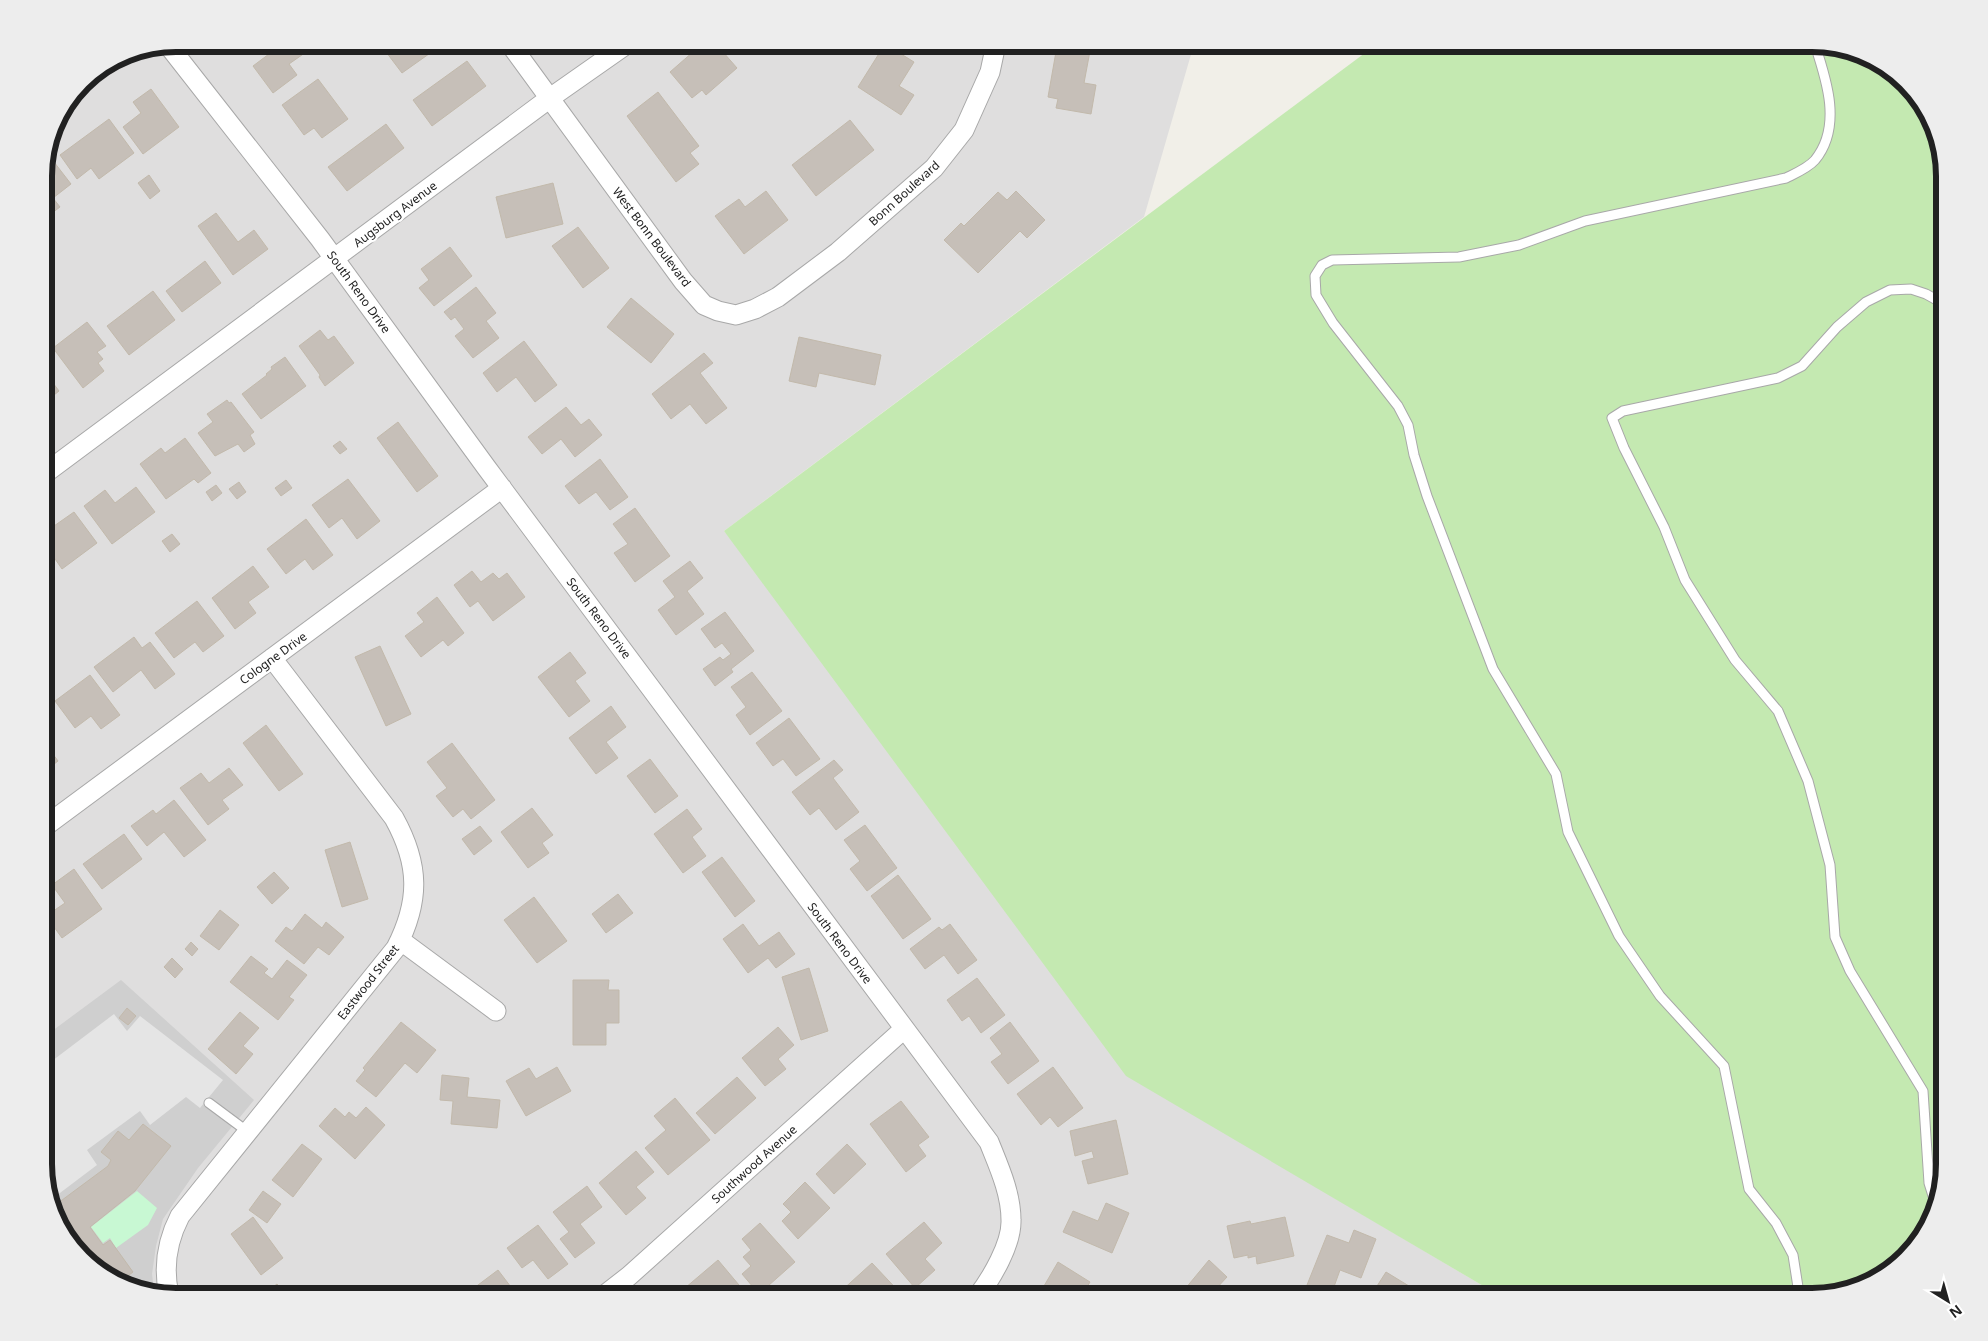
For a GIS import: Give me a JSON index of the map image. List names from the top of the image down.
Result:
{
  "streets": {
    "street": [
      "Bonn Boulevard",
      "Augsburg Avenue",
      "West Bonn Boulevard",
      "South Reno Drive",
      "Cologne Drive",
      "Eastwood Street",
      "Southwood Avenue"
    ]
  },
  "crossings": [
    ["Bonn Boulevard", "West Bonn Boulevard"],
    ["Augsburg Avenue", "West Bonn Boulevard"],
    ["Augsburg Avenue", "South Reno Drive"],
    ["South Reno Drive", "Cologne Drive"],
    ["South Reno Drive", "Southwood Avenue"],
    ["Cologne Drive", "Eastwood Street"]
  ],
  "north": "bottom right"
}
